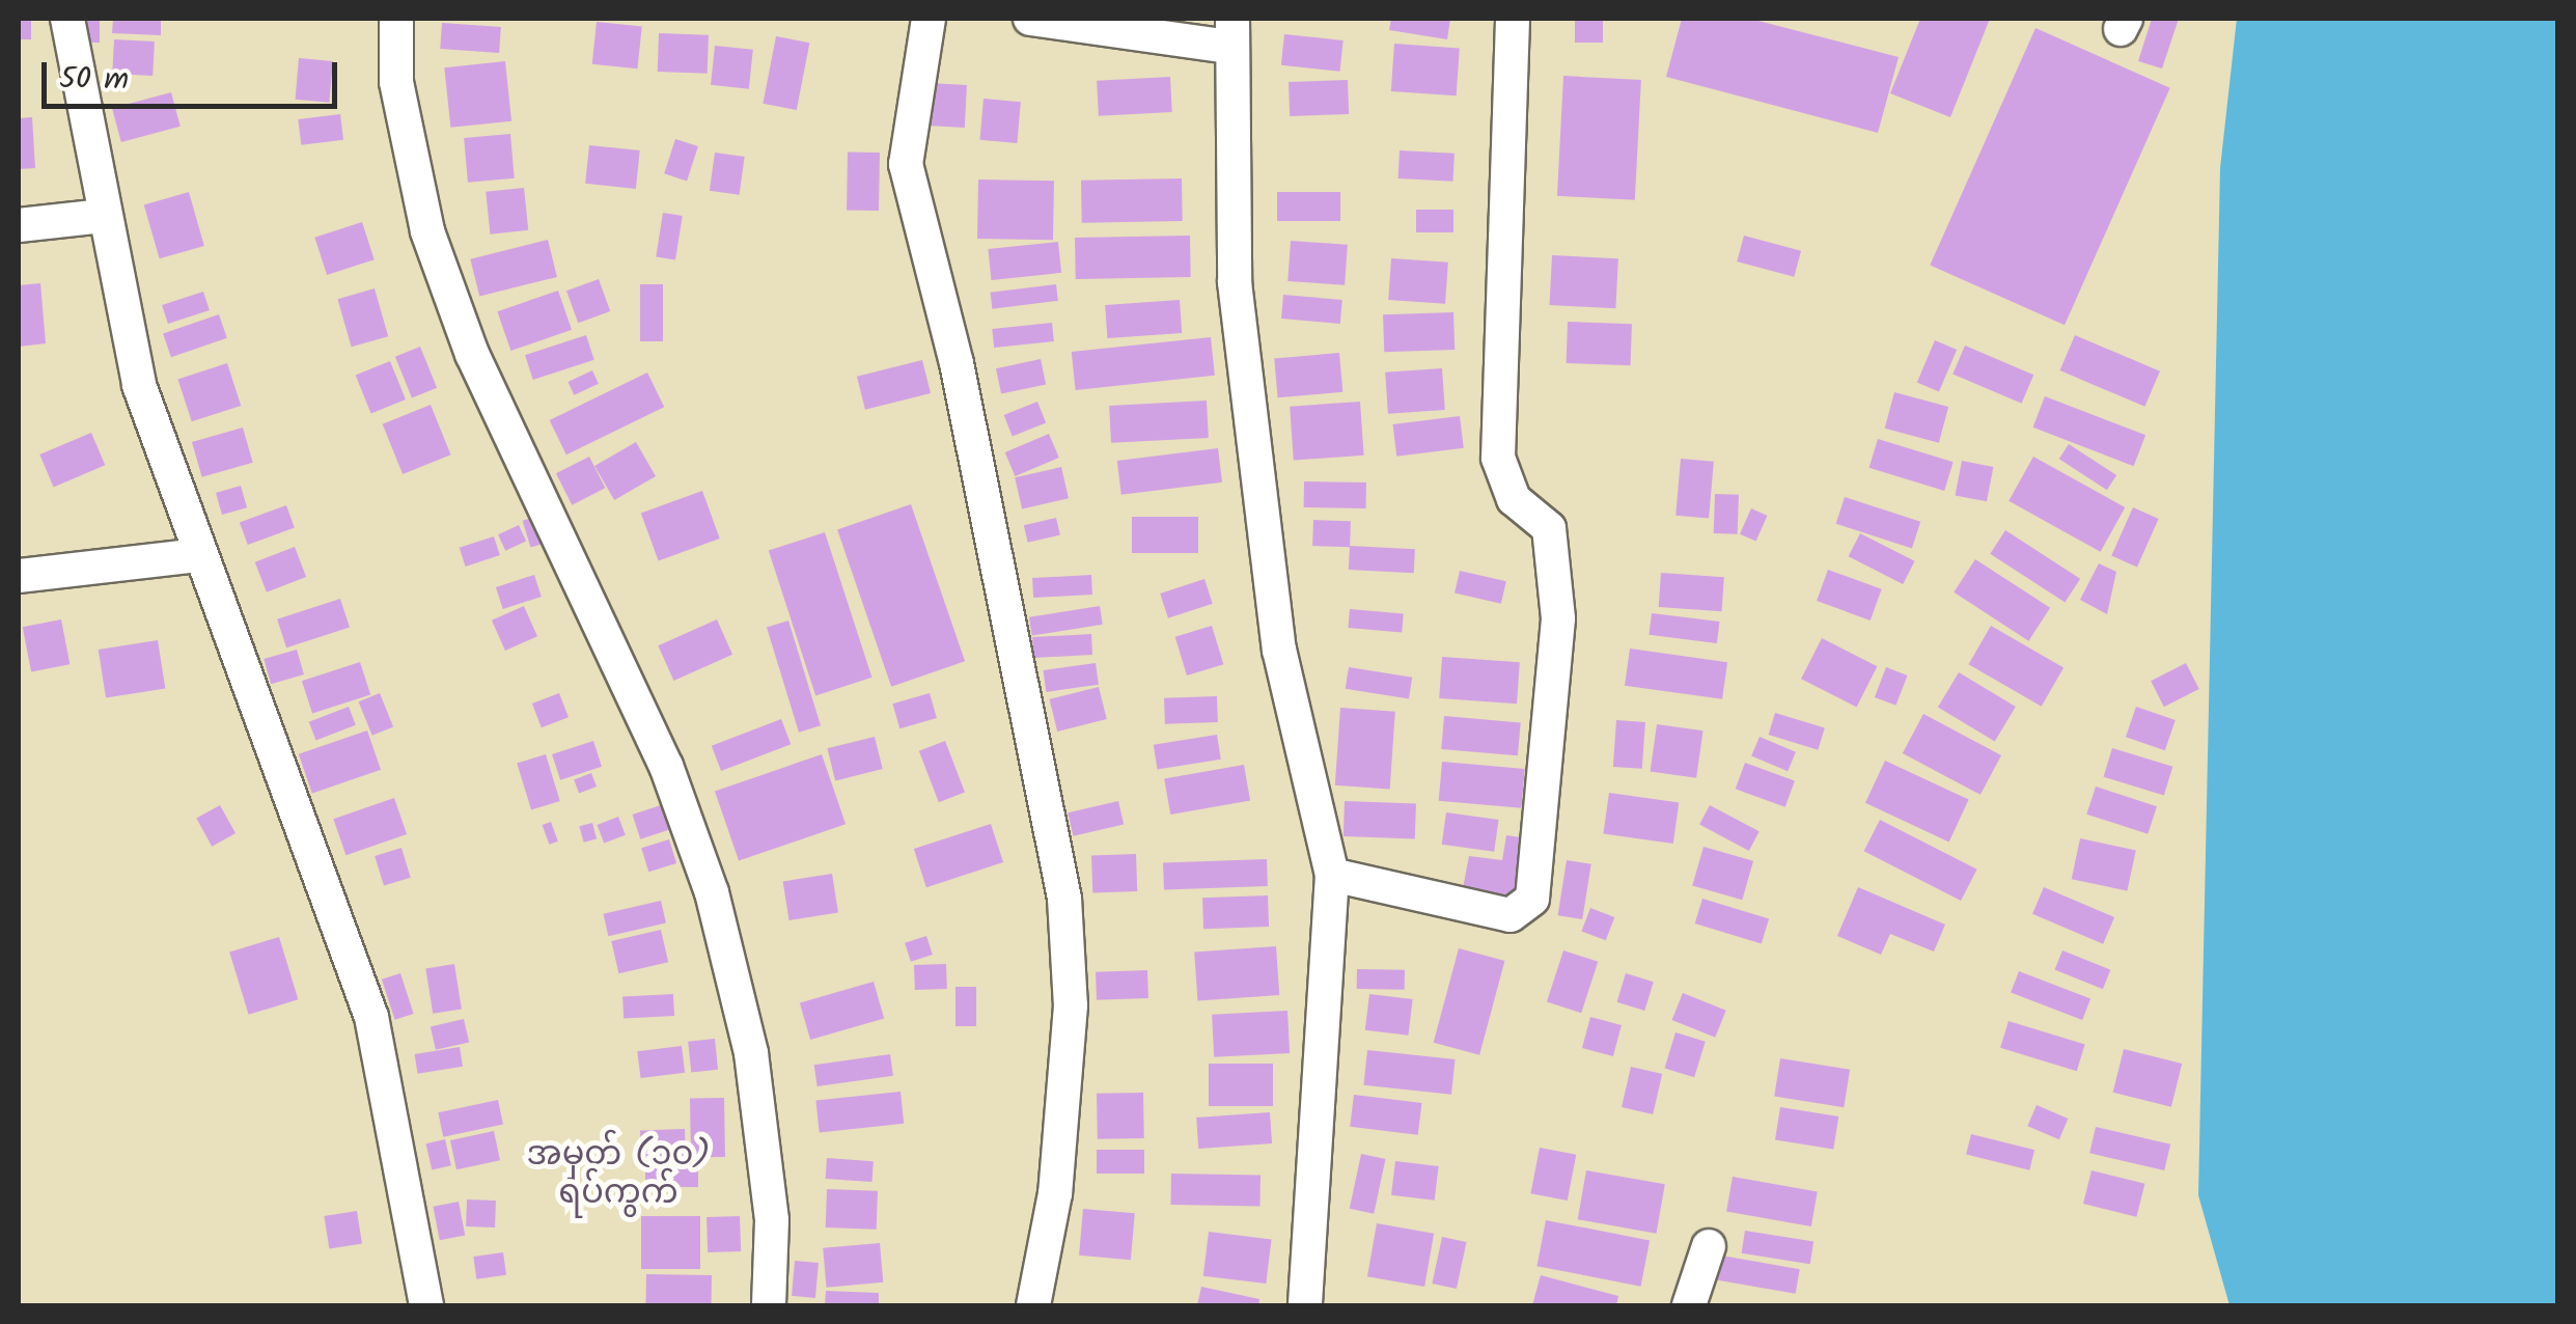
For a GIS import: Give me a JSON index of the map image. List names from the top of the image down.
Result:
{
  "districts": ["အမှတ် (၁၀) ရပ်ကွက်"],
  "scale_bar": "50 m"
}
